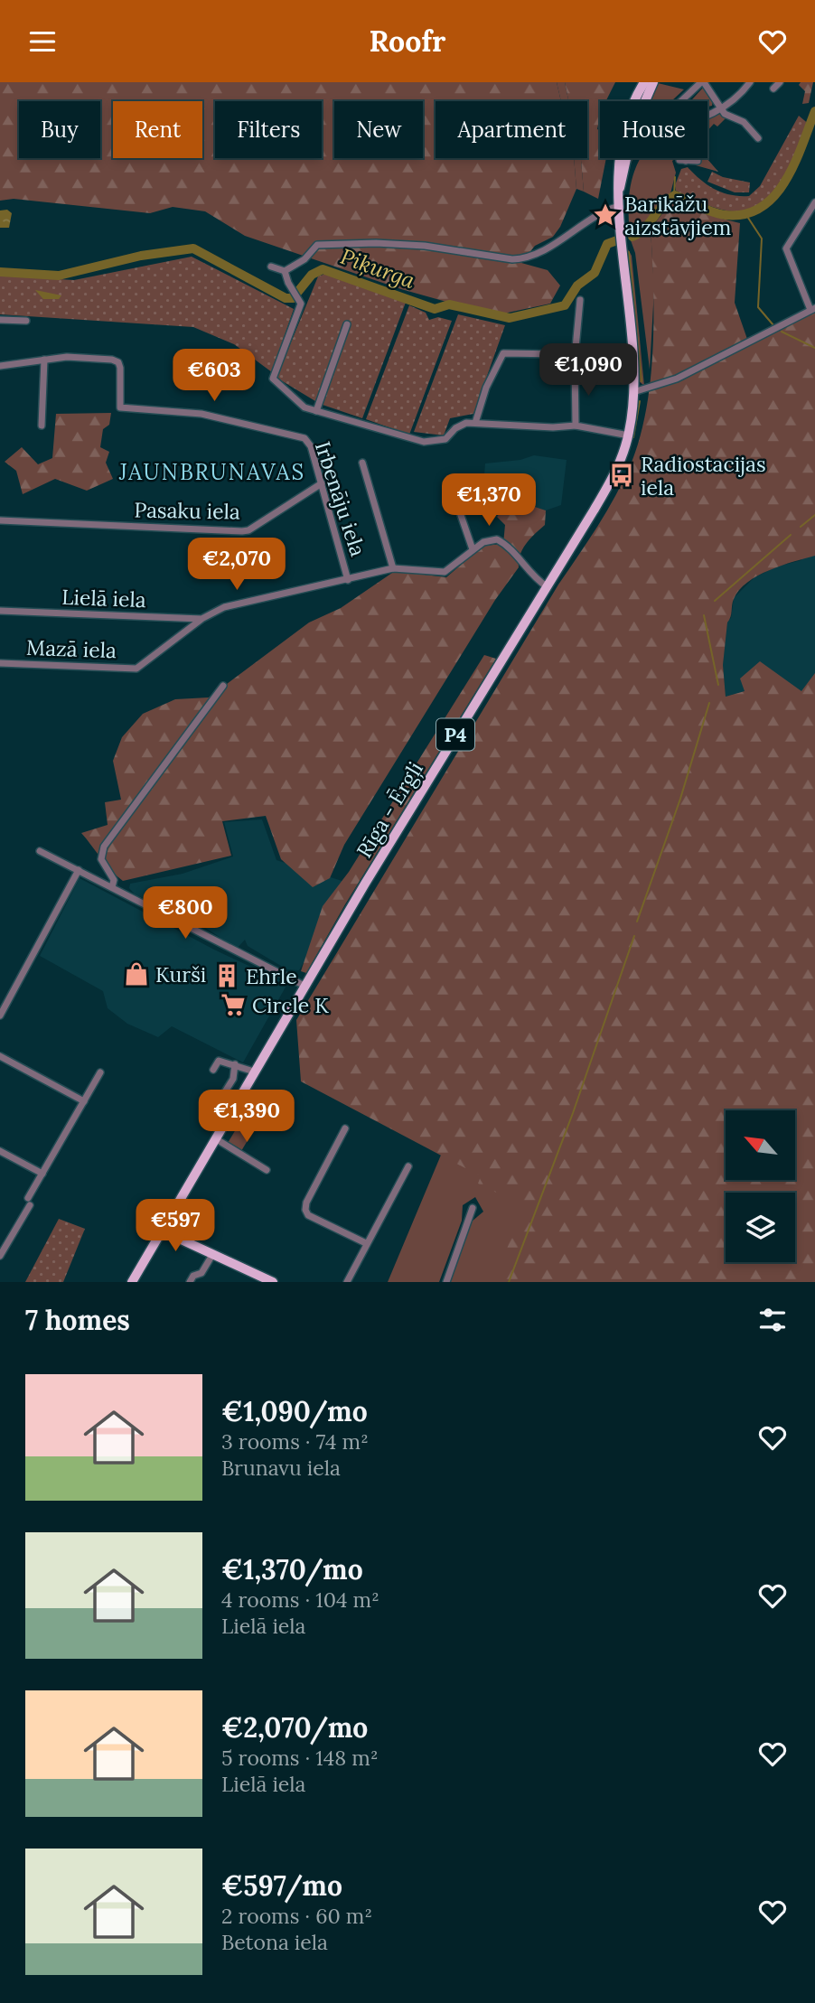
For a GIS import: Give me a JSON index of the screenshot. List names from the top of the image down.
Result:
{
  "streets": {
    "main road": ["P4", "Rīga - Ērgļi"],
    "street": [
      "Irbenāju iela",
      "Pasaku iela",
      "Lielā iela",
      "Mazā iela"
    ]
  },
  "crossings": [
    ["Irbenāju iela", "Pasaku iela"],
    ["Irbenāju iela", "Lielā iela"],
    ["Lielā iela", "Mazā iela"],
    ["Lielā iela", "Rīga - Ērgļi"]
  ],
  "districts": ["JAUNBRUNAVAS"],
  "water": ["Piķurga"],
  "places": {
    "place": ["Barikāžu aizstāvjiem"],
    "bus stop": ["Radiostacijas iela"],
    "shop": ["Kurši"],
    "building": ["Ehrle"],
    "supermarket": ["Circle K"]
  },
  "north": "top left",
  "page": {
    "header": "Roofr",
    "chip": [
      "Buy",
      "Rent",
      "Filters",
      "New",
      "Apartment",
      "House"
    ],
    "price": [
      "€1,090",
      "€603",
      "€1,370",
      "€2,070",
      "€800",
      "€1,390",
      "€597"
    ],
    "heading": "7 homes",
    "list": [
      {
        "name": "€1,090/mo",
        "note": "3 rooms · 74 m² · Brunavu iela"
      },
      {
        "name": "€1,370/mo",
        "note": "4 rooms · 104 m² · Lielā iela"
      },
      {
        "name": "€2,070/mo",
        "note": "5 rooms · 148 m² · Lielā iela"
      },
      {
        "name": "€597/mo",
        "note": "2 rooms · 60 m² · Betona iela"
      }
    ]
  }
}
